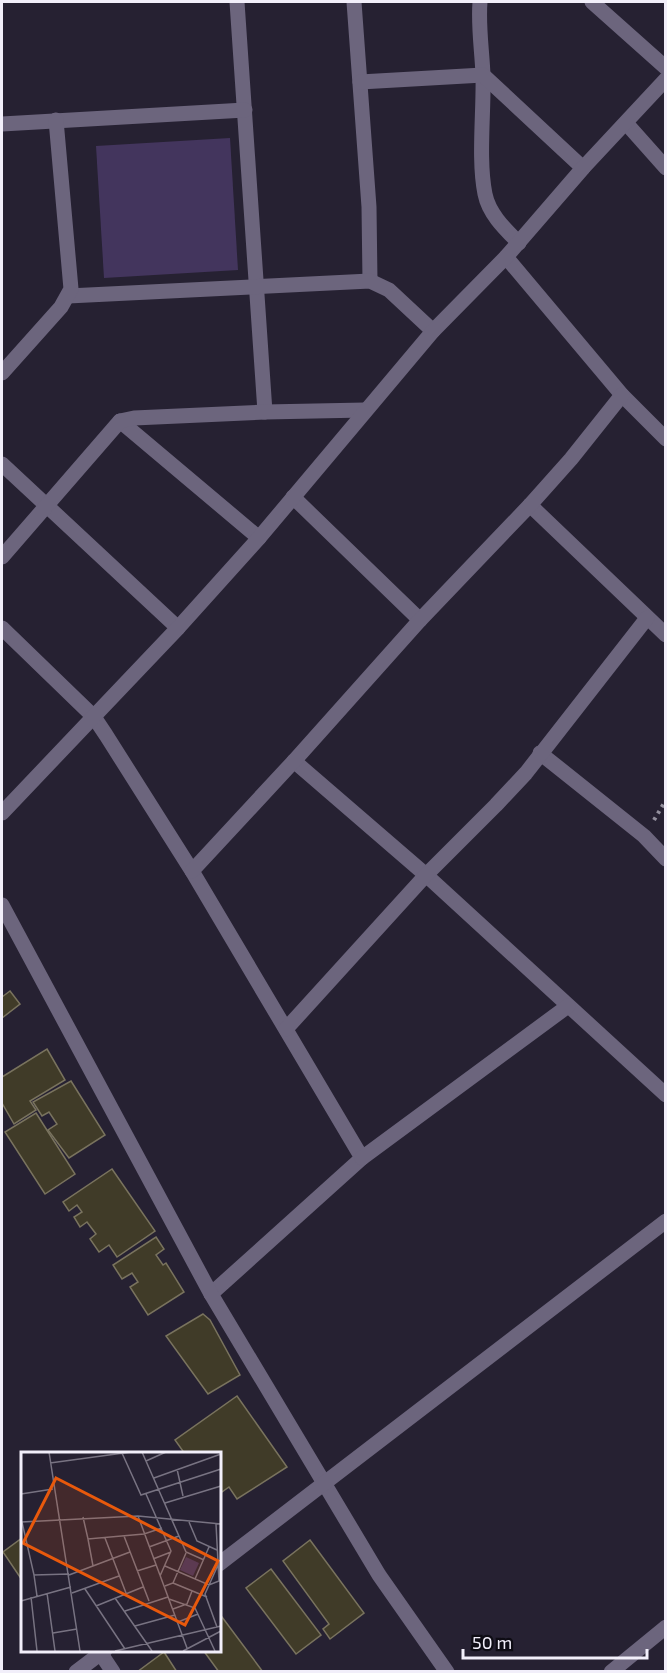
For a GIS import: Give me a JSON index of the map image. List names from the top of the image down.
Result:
{
  "scale_bar": "50 m"
}
